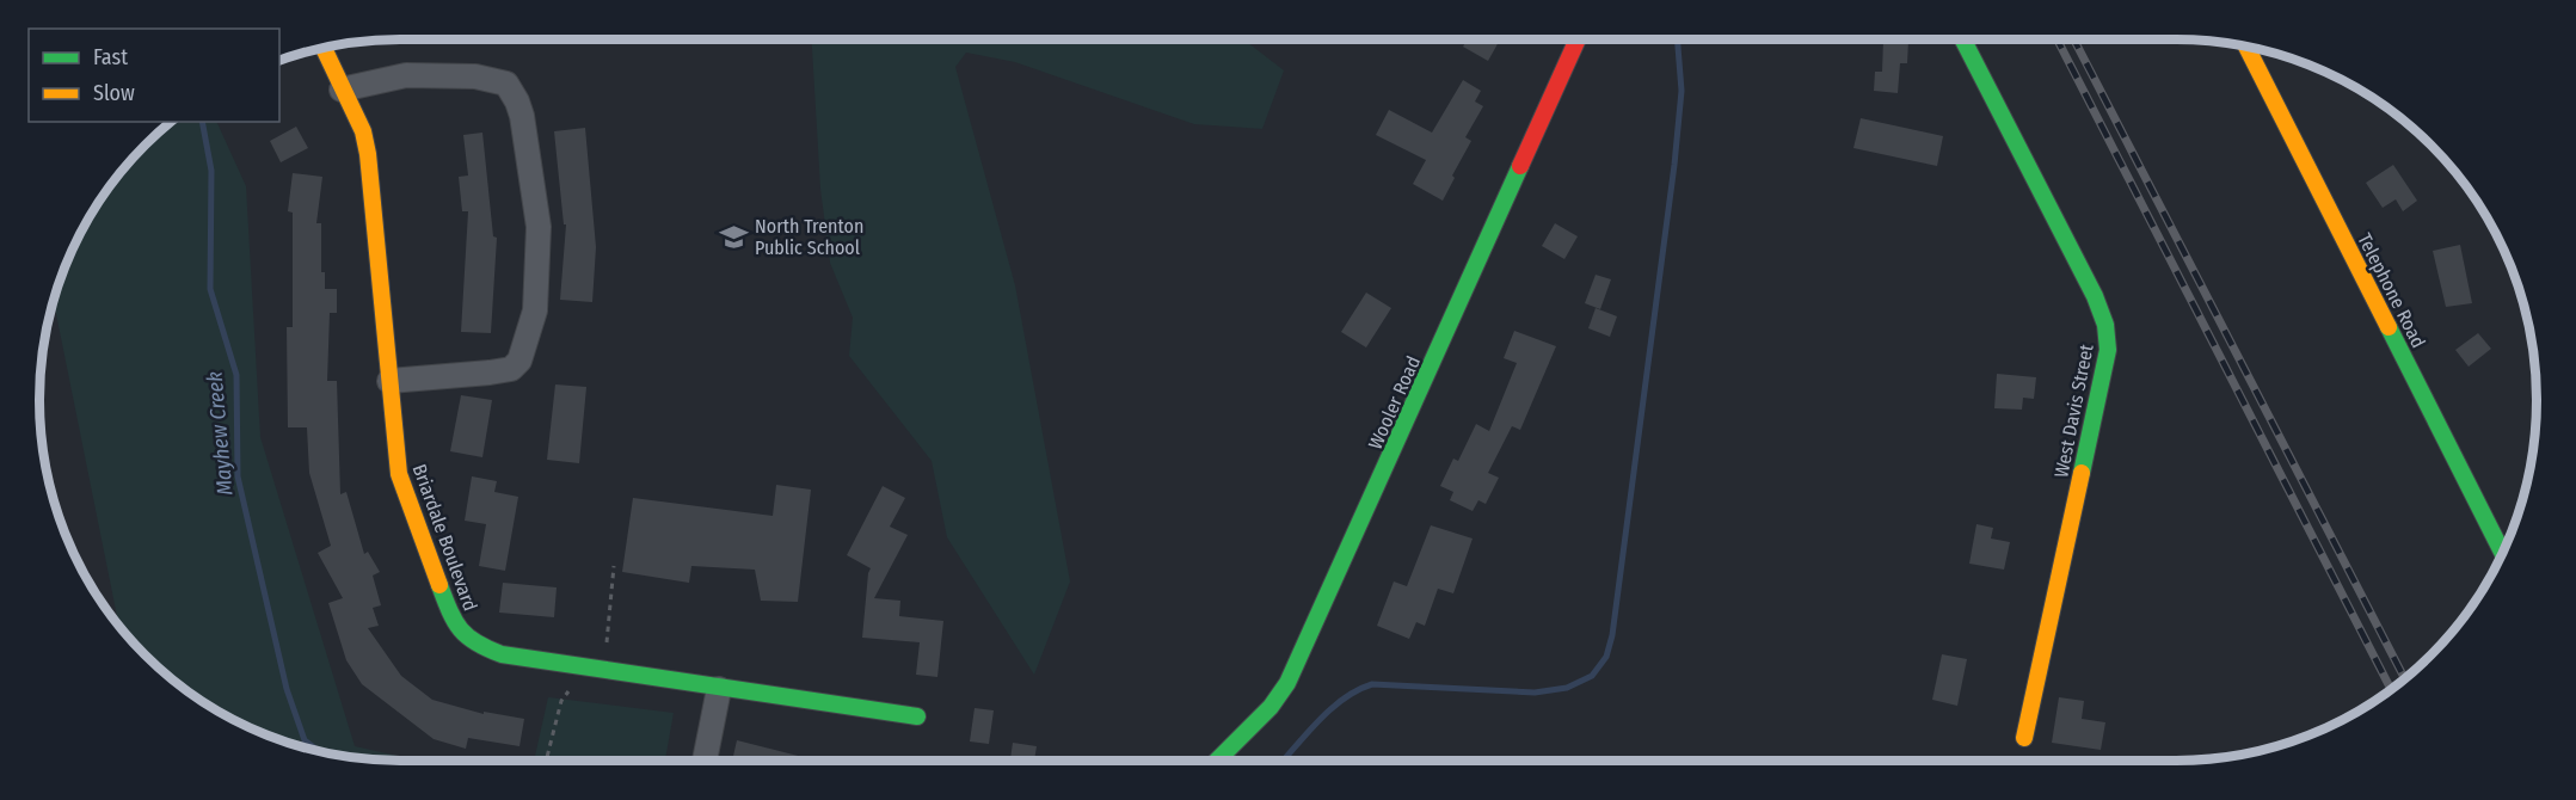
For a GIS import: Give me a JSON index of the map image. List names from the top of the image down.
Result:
{
  "streets": {
    "street": [
      "Telephone Road",
      "Wooler Road",
      "West Davis Street",
      "Briardale Boulevard"
    ]
  },
  "water": ["Mayhew Creek"],
  "places": {
    "school or university": ["North Trenton Public School"]
  },
  "legend": ["Fast", "Slow"]
}
